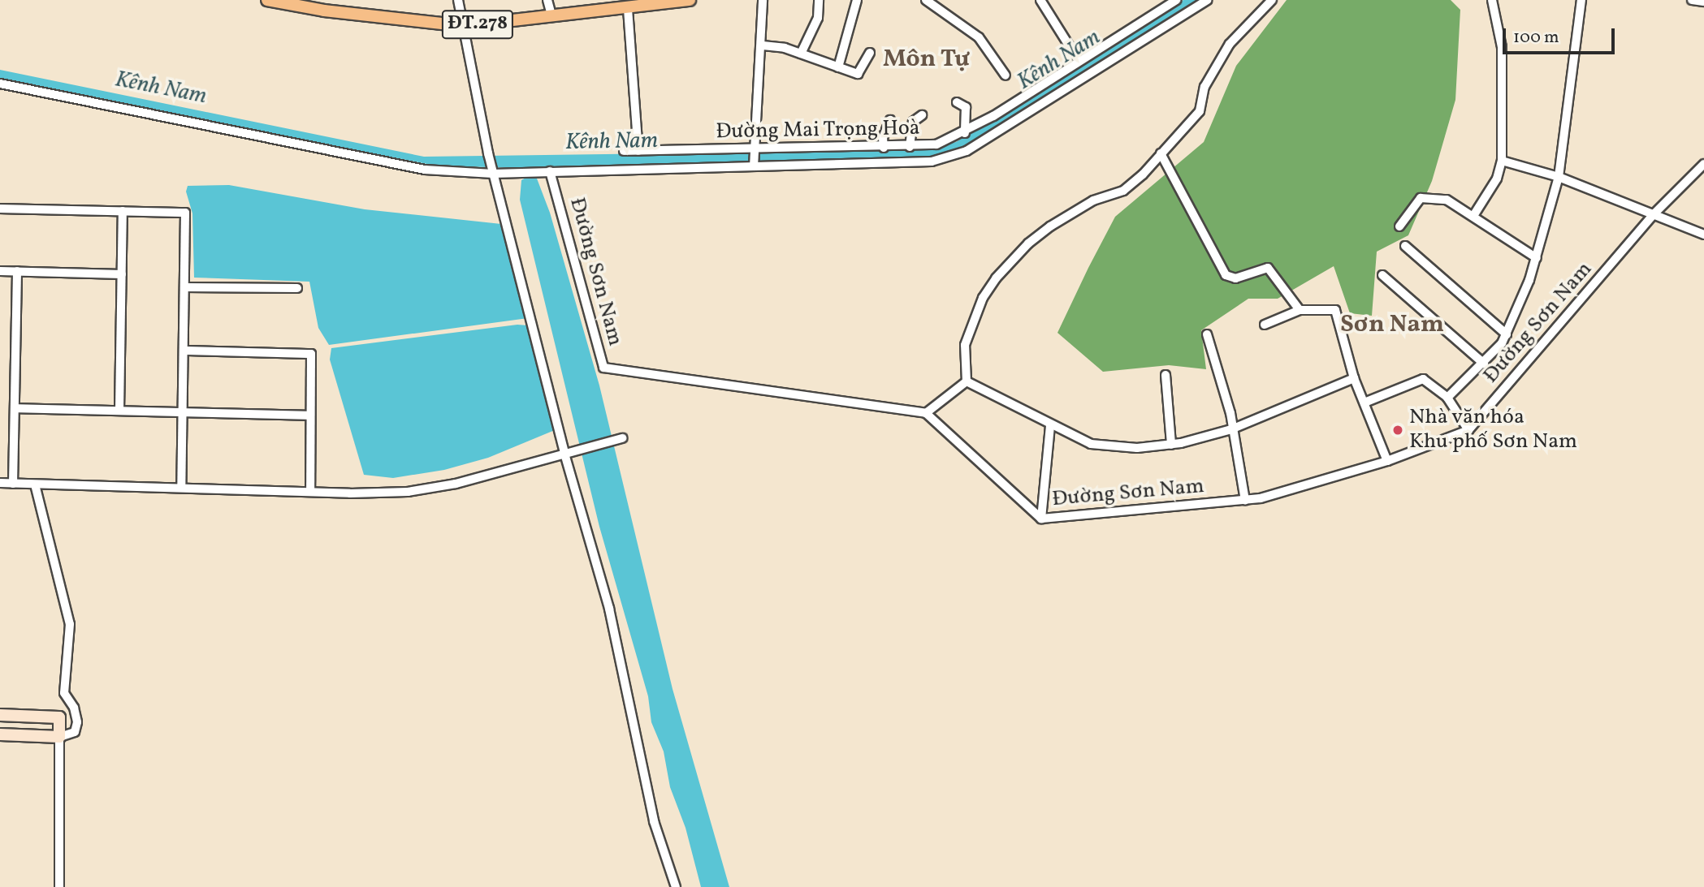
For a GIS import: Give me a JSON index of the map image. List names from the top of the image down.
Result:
{
  "streets": {
    "main road": ["ĐT.278"],
    "street": ["Đường Mai Trọng Hoà", "Đường Sơn Nam"]
  },
  "districts": ["Môn Tự", "Sơn Nam"],
  "water": ["Kênh Nam"],
  "places": ["Nhà văn hóa Khu phố Sơn Nam"],
  "scale_bar": "100 m"
}
